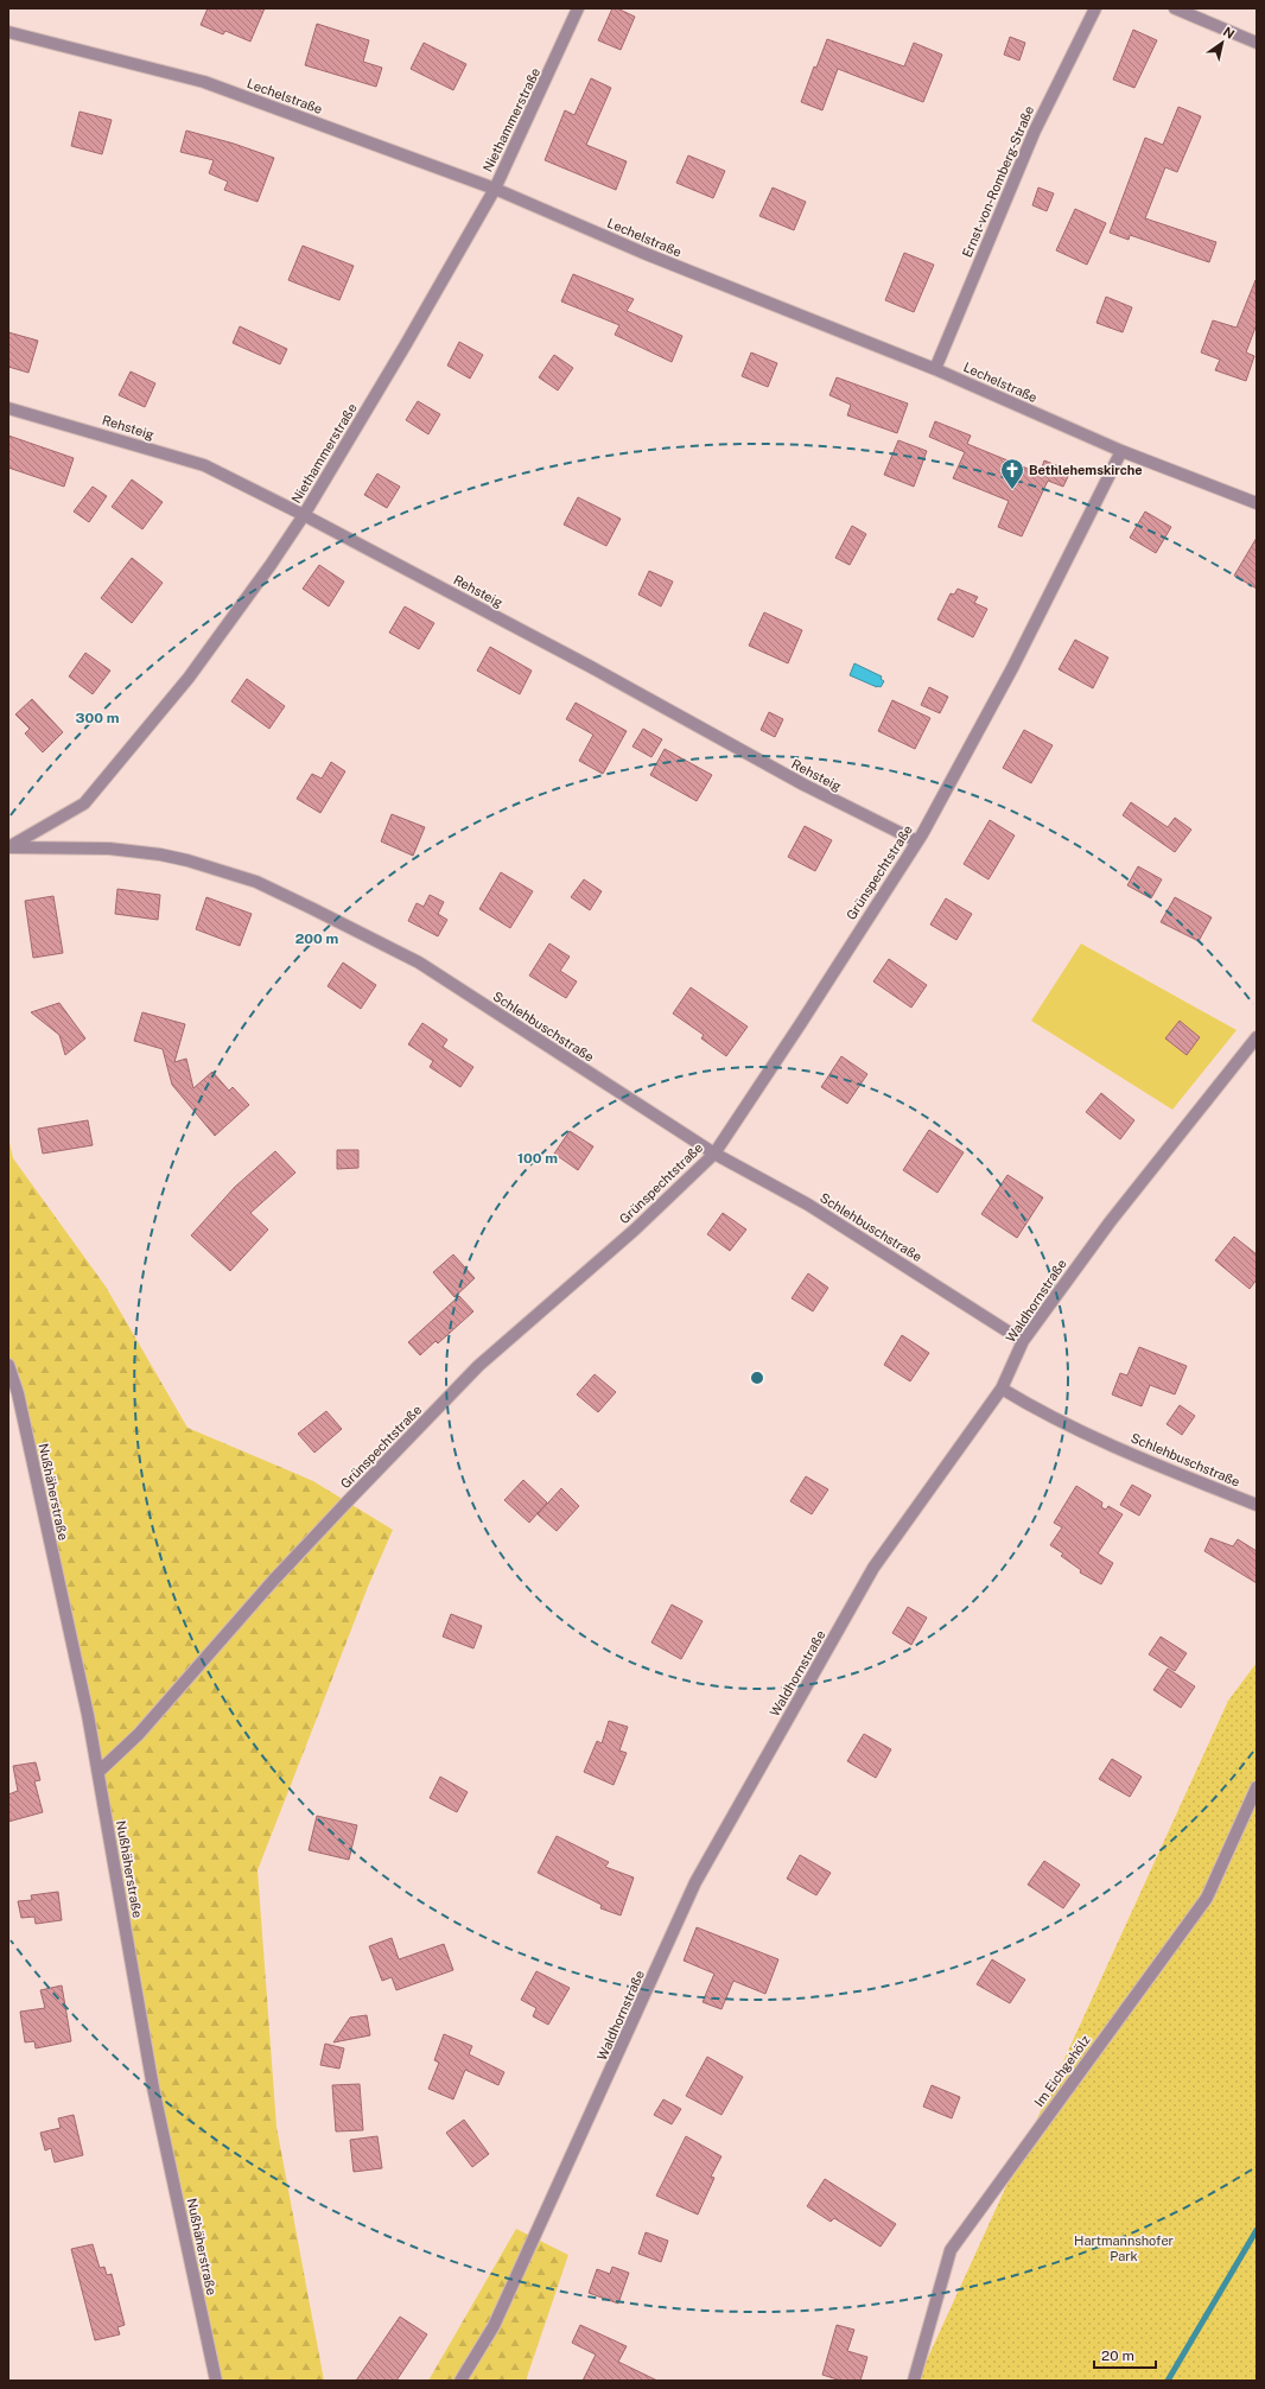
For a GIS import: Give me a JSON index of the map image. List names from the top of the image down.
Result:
{
  "streets": {
    "street": [
      "Lechelstraße",
      "Niethammerstraße",
      "Ernst-von-Romberg-Straße",
      "Rehsteig",
      "Grünspechtstraße",
      "Schlehbuschstraße",
      "Waldhornstraße",
      "Nußhäherstraße",
      "Im Eichgehölz"
    ]
  },
  "crossings": [
    ["Lechelstraße", "Niethammerstraße"],
    ["Lechelstraße", "Ernst-von-Romberg-Straße"],
    ["Lechelstraße", "Grünspechtstraße"],
    ["Niethammerstraße", "Rehsteig"],
    ["Niethammerstraße", "Schlehbuschstraße"],
    ["Rehsteig", "Grünspechtstraße"],
    ["Grünspechtstraße", "Schlehbuschstraße"],
    ["Grünspechtstraße", "Nußhäherstraße"],
    ["Schlehbuschstraße", "Waldhornstraße"]
  ],
  "parks": ["Hartmannshofer Park"],
  "places": {
    "church": ["Bethlehemskirche"]
  },
  "scale_bar": "20 m",
  "north": "top right",
  "rings": ["300 m", "200 m", "100 m"]
}
